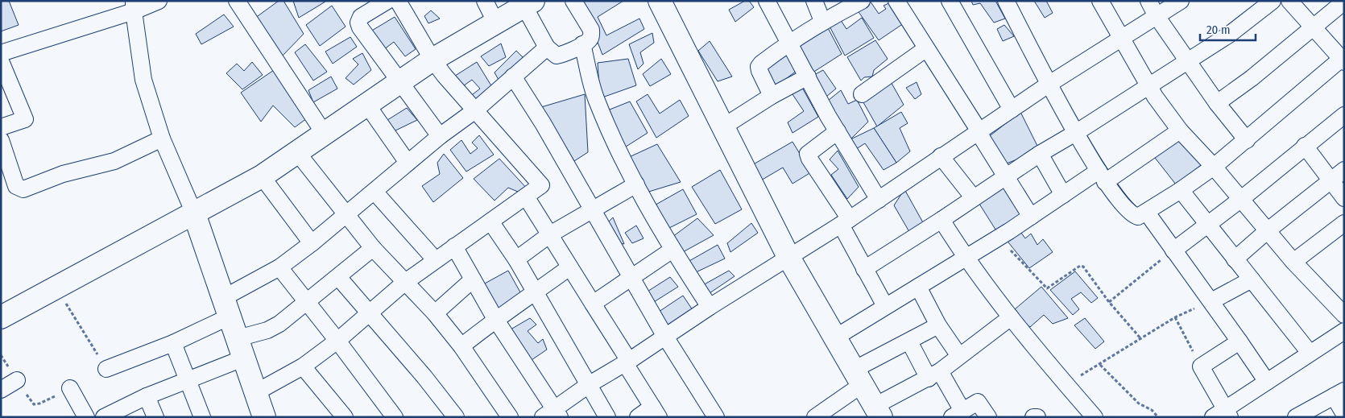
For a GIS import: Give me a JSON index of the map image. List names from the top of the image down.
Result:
{
  "scale_bar": "20 m"
}
